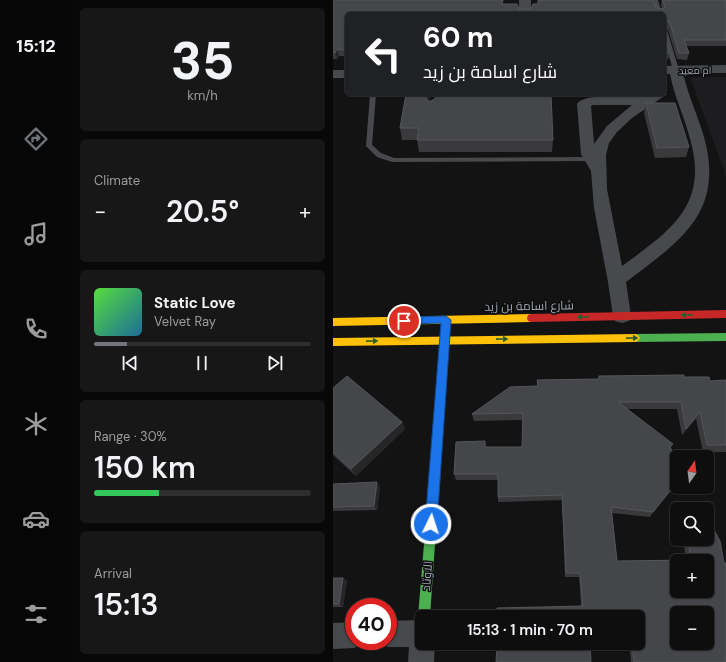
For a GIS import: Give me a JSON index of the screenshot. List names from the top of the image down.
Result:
{
  "streets": {
    "street": ["ام معبد", "شارع اسامة بن زيد", "الاوتاد"]
  },
  "crossings": [
    ["شارع اسامة بن زيد", "الاوتاد"]
  ],
  "north": "top",
  "page": {
    "tabs": "15:12",
    "tile": [
      ["35", "km/h"],
      "Climate",
      ["Range · 30%", "150 km"],
      ["Arrival", "15:13"]
    ],
    "turn": ["60 m", "شارع اسامة بن زيد"],
    "heat": ["−", "20.5°", "+"],
    "song": ["Static Love", "Velvet Ray"],
    "map_buttons": ["+", "−"],
    "limit": "40",
    "trip": "15:13 · 1 min · 70 m"
  }
}
